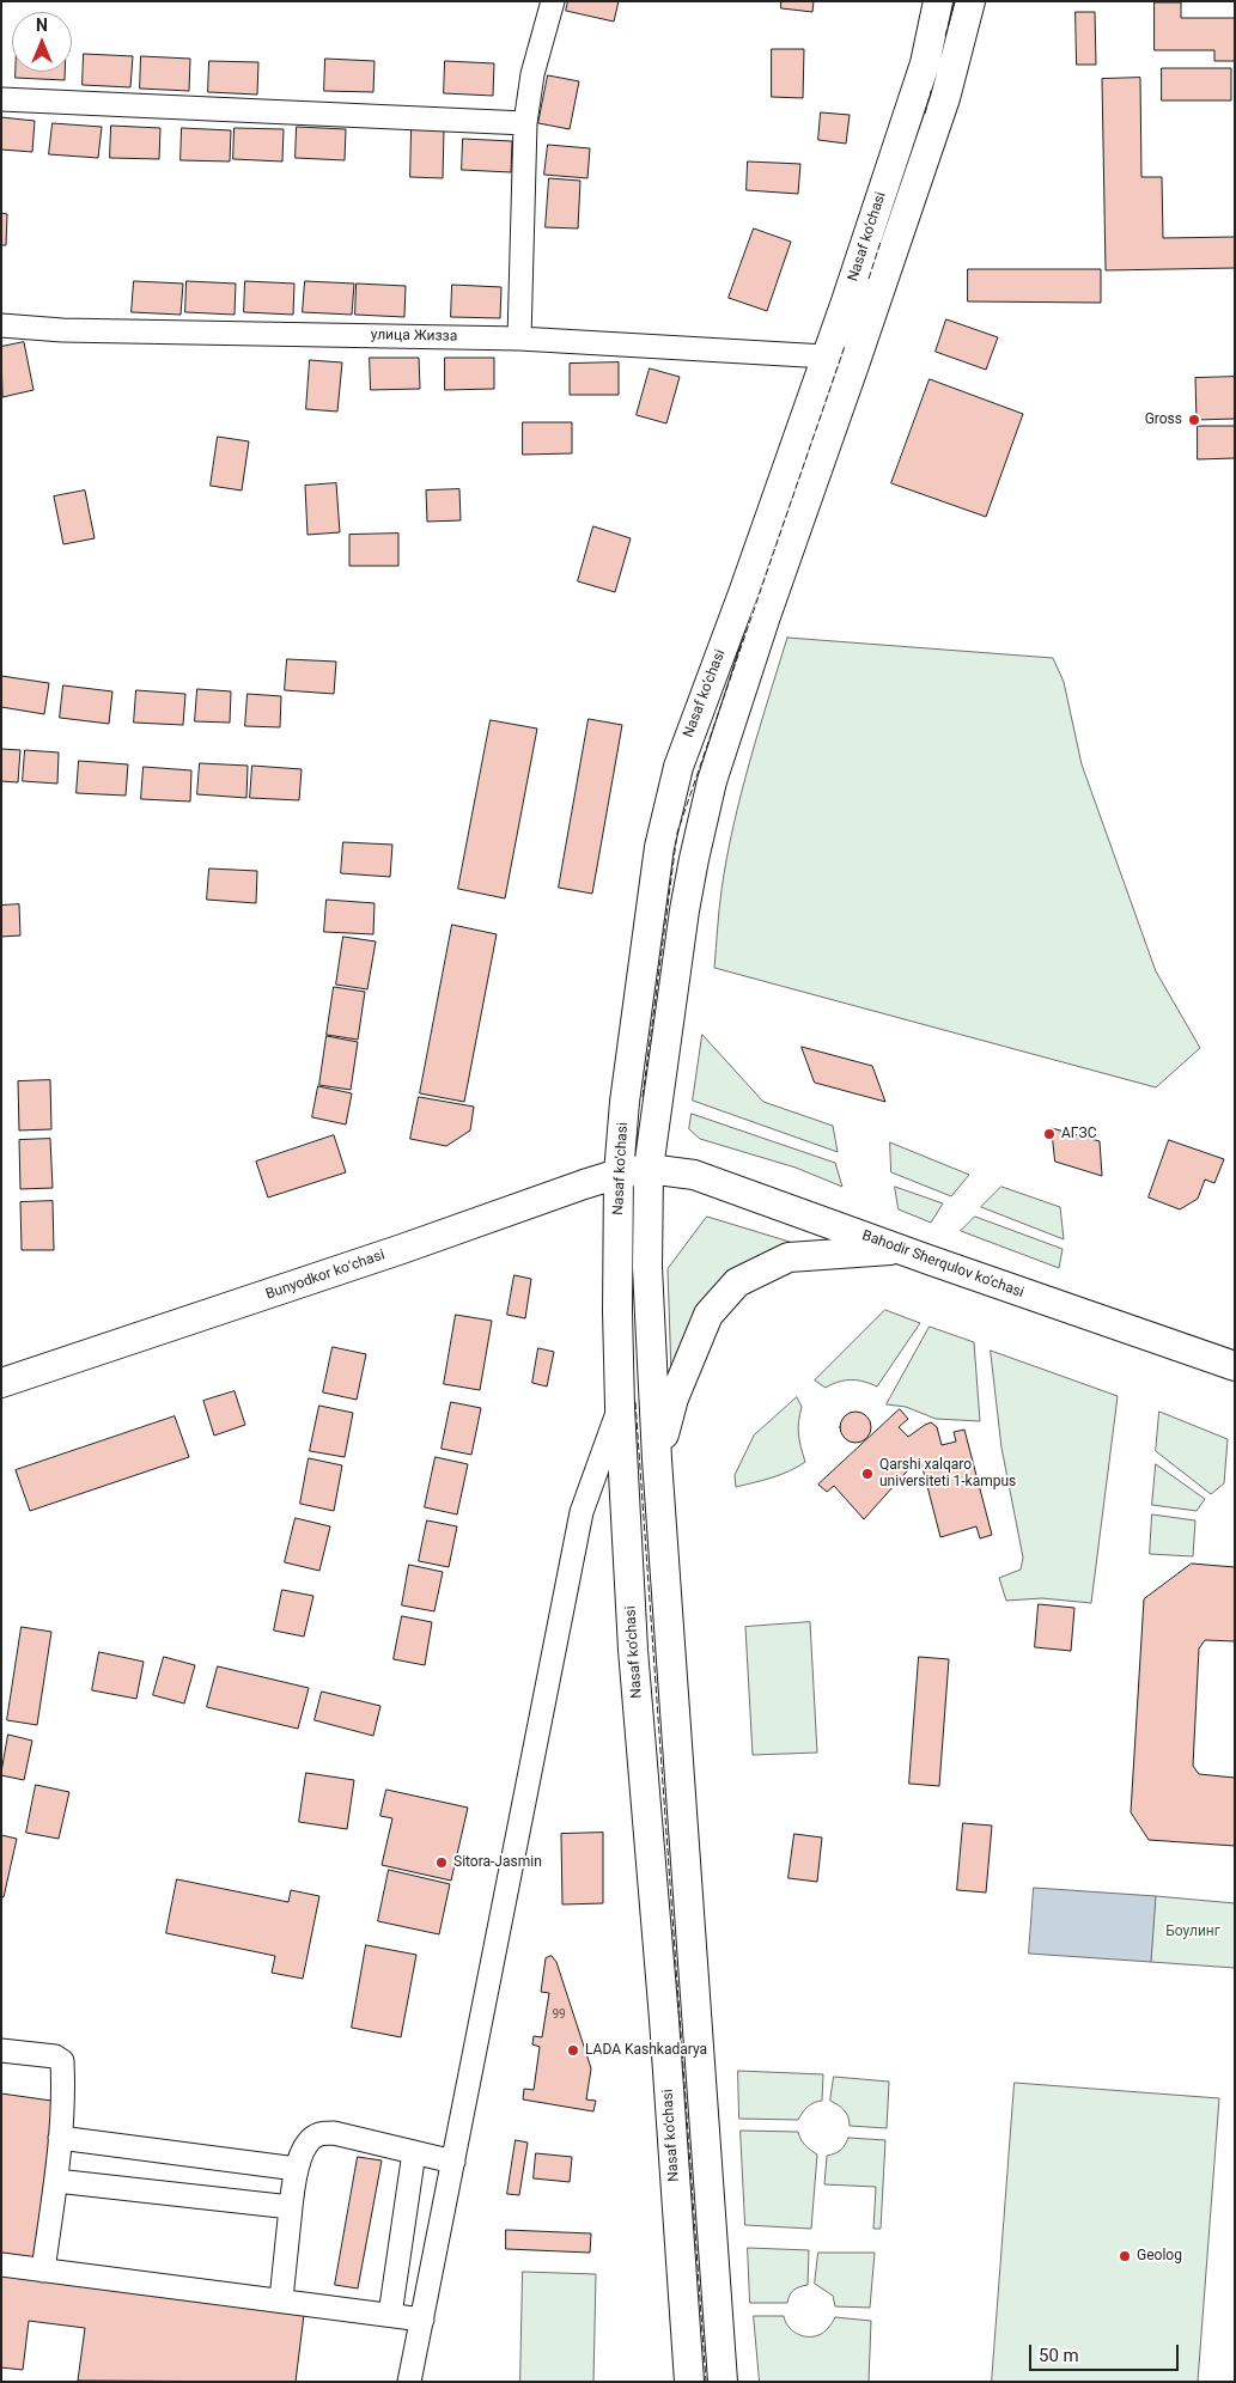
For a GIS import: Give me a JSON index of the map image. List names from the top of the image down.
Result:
{
  "streets": {
    "main road": ["Nasaf ko‘chasi", "Bahodir Sherqulov ko‘chasi", "Bunyodkor koʻchasi"],
    "street": ["улица Жизза"]
  },
  "crossings": [
    ["Nasaf ko‘chasi", "улица Жизза"],
    ["Nasaf ko‘chasi", "Bahodir Sherqulov ko‘chasi"],
    ["Nasaf ko‘chasi", "Bunyodkor koʻchasi"],
    ["Bahodir Sherqulov ko‘chasi", "Bunyodkor koʻchasi"]
  ],
  "parks": ["Боулинг"],
  "places": [
    "Gross",
    "АГЗС",
    "Qarshi xalqaro universiteti 1-kampus",
    "Sitora-Jasmin",
    "LADA Kashkadarya",
    "Geolog"
  ],
  "house_numbers": ["99"],
  "scale_bar": "50 m",
  "north": "top"
}
